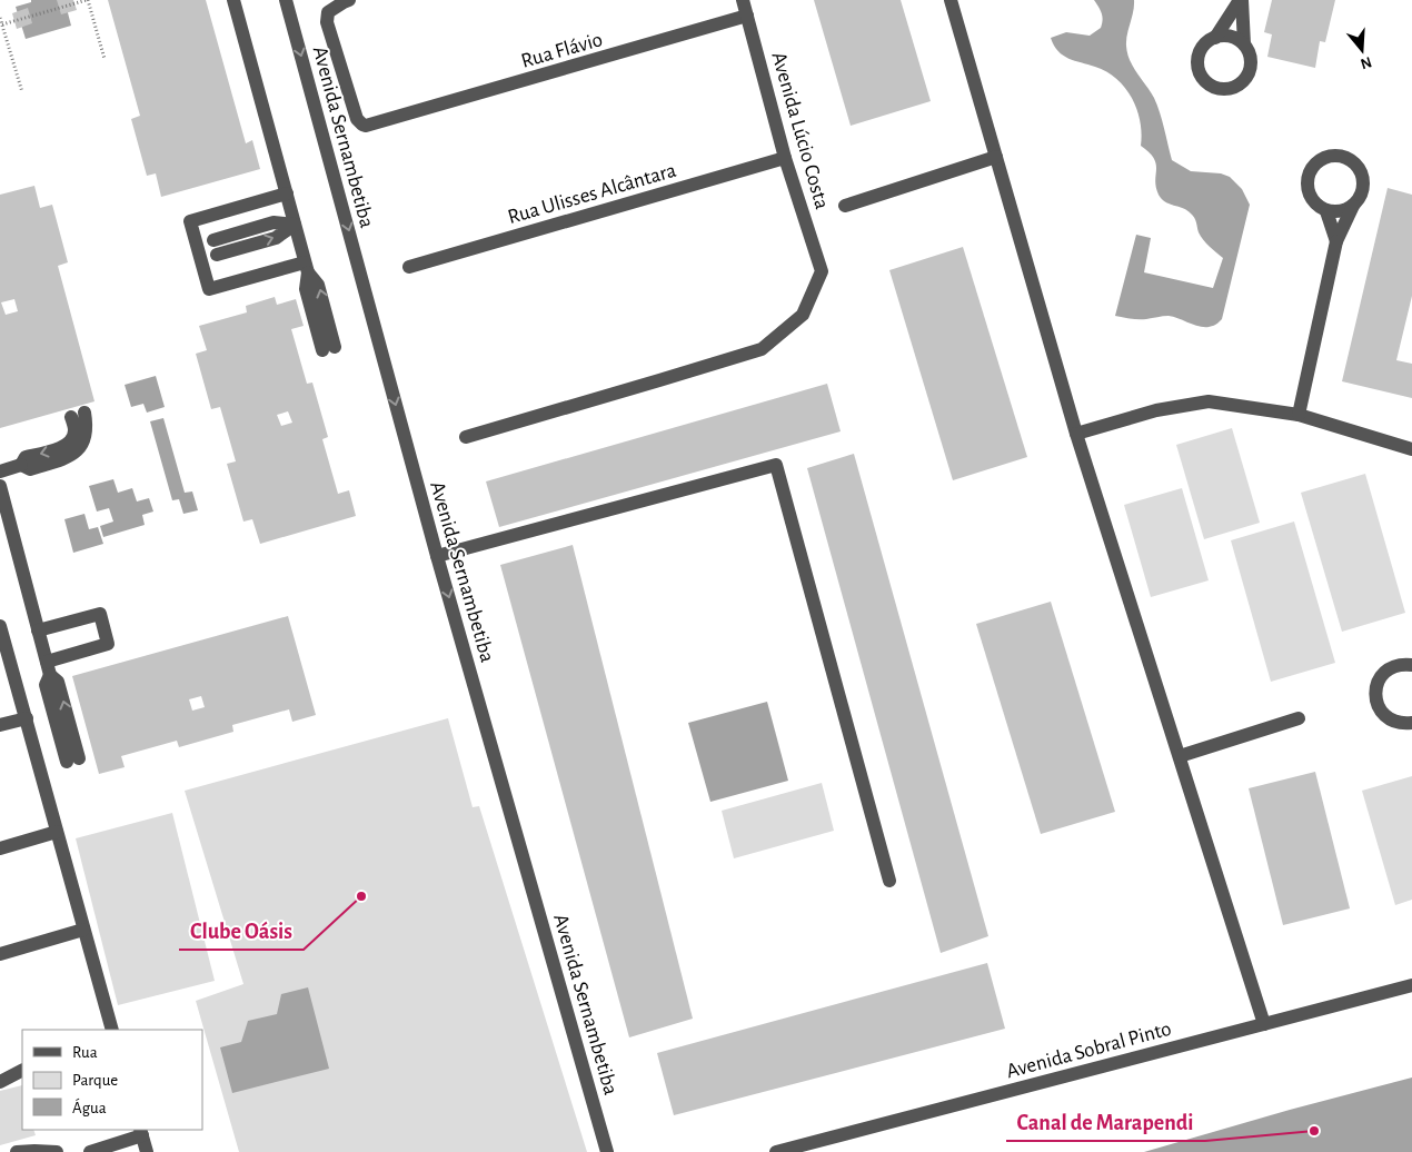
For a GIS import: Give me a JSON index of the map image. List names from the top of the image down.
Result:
{
  "streets": {
    "street": [
      "Rua Flávio",
      "Avenida Lúcio Costa",
      "Avenida Sernambetiba",
      "Rua Ulisses Alcântara",
      "Avenida Sobral Pinto"
    ]
  },
  "crossings": [
    ["Rua Flávio", "Avenida Lúcio Costa"],
    ["Avenida Lúcio Costa", "Rua Ulisses Alcântara"]
  ],
  "one_way": ["Avenida Sernambetiba"],
  "places": ["Clube Oásis", "Canal de Marapendi"],
  "legend": ["Rua", "Parque", "Água"],
  "north": "bottom"
}
